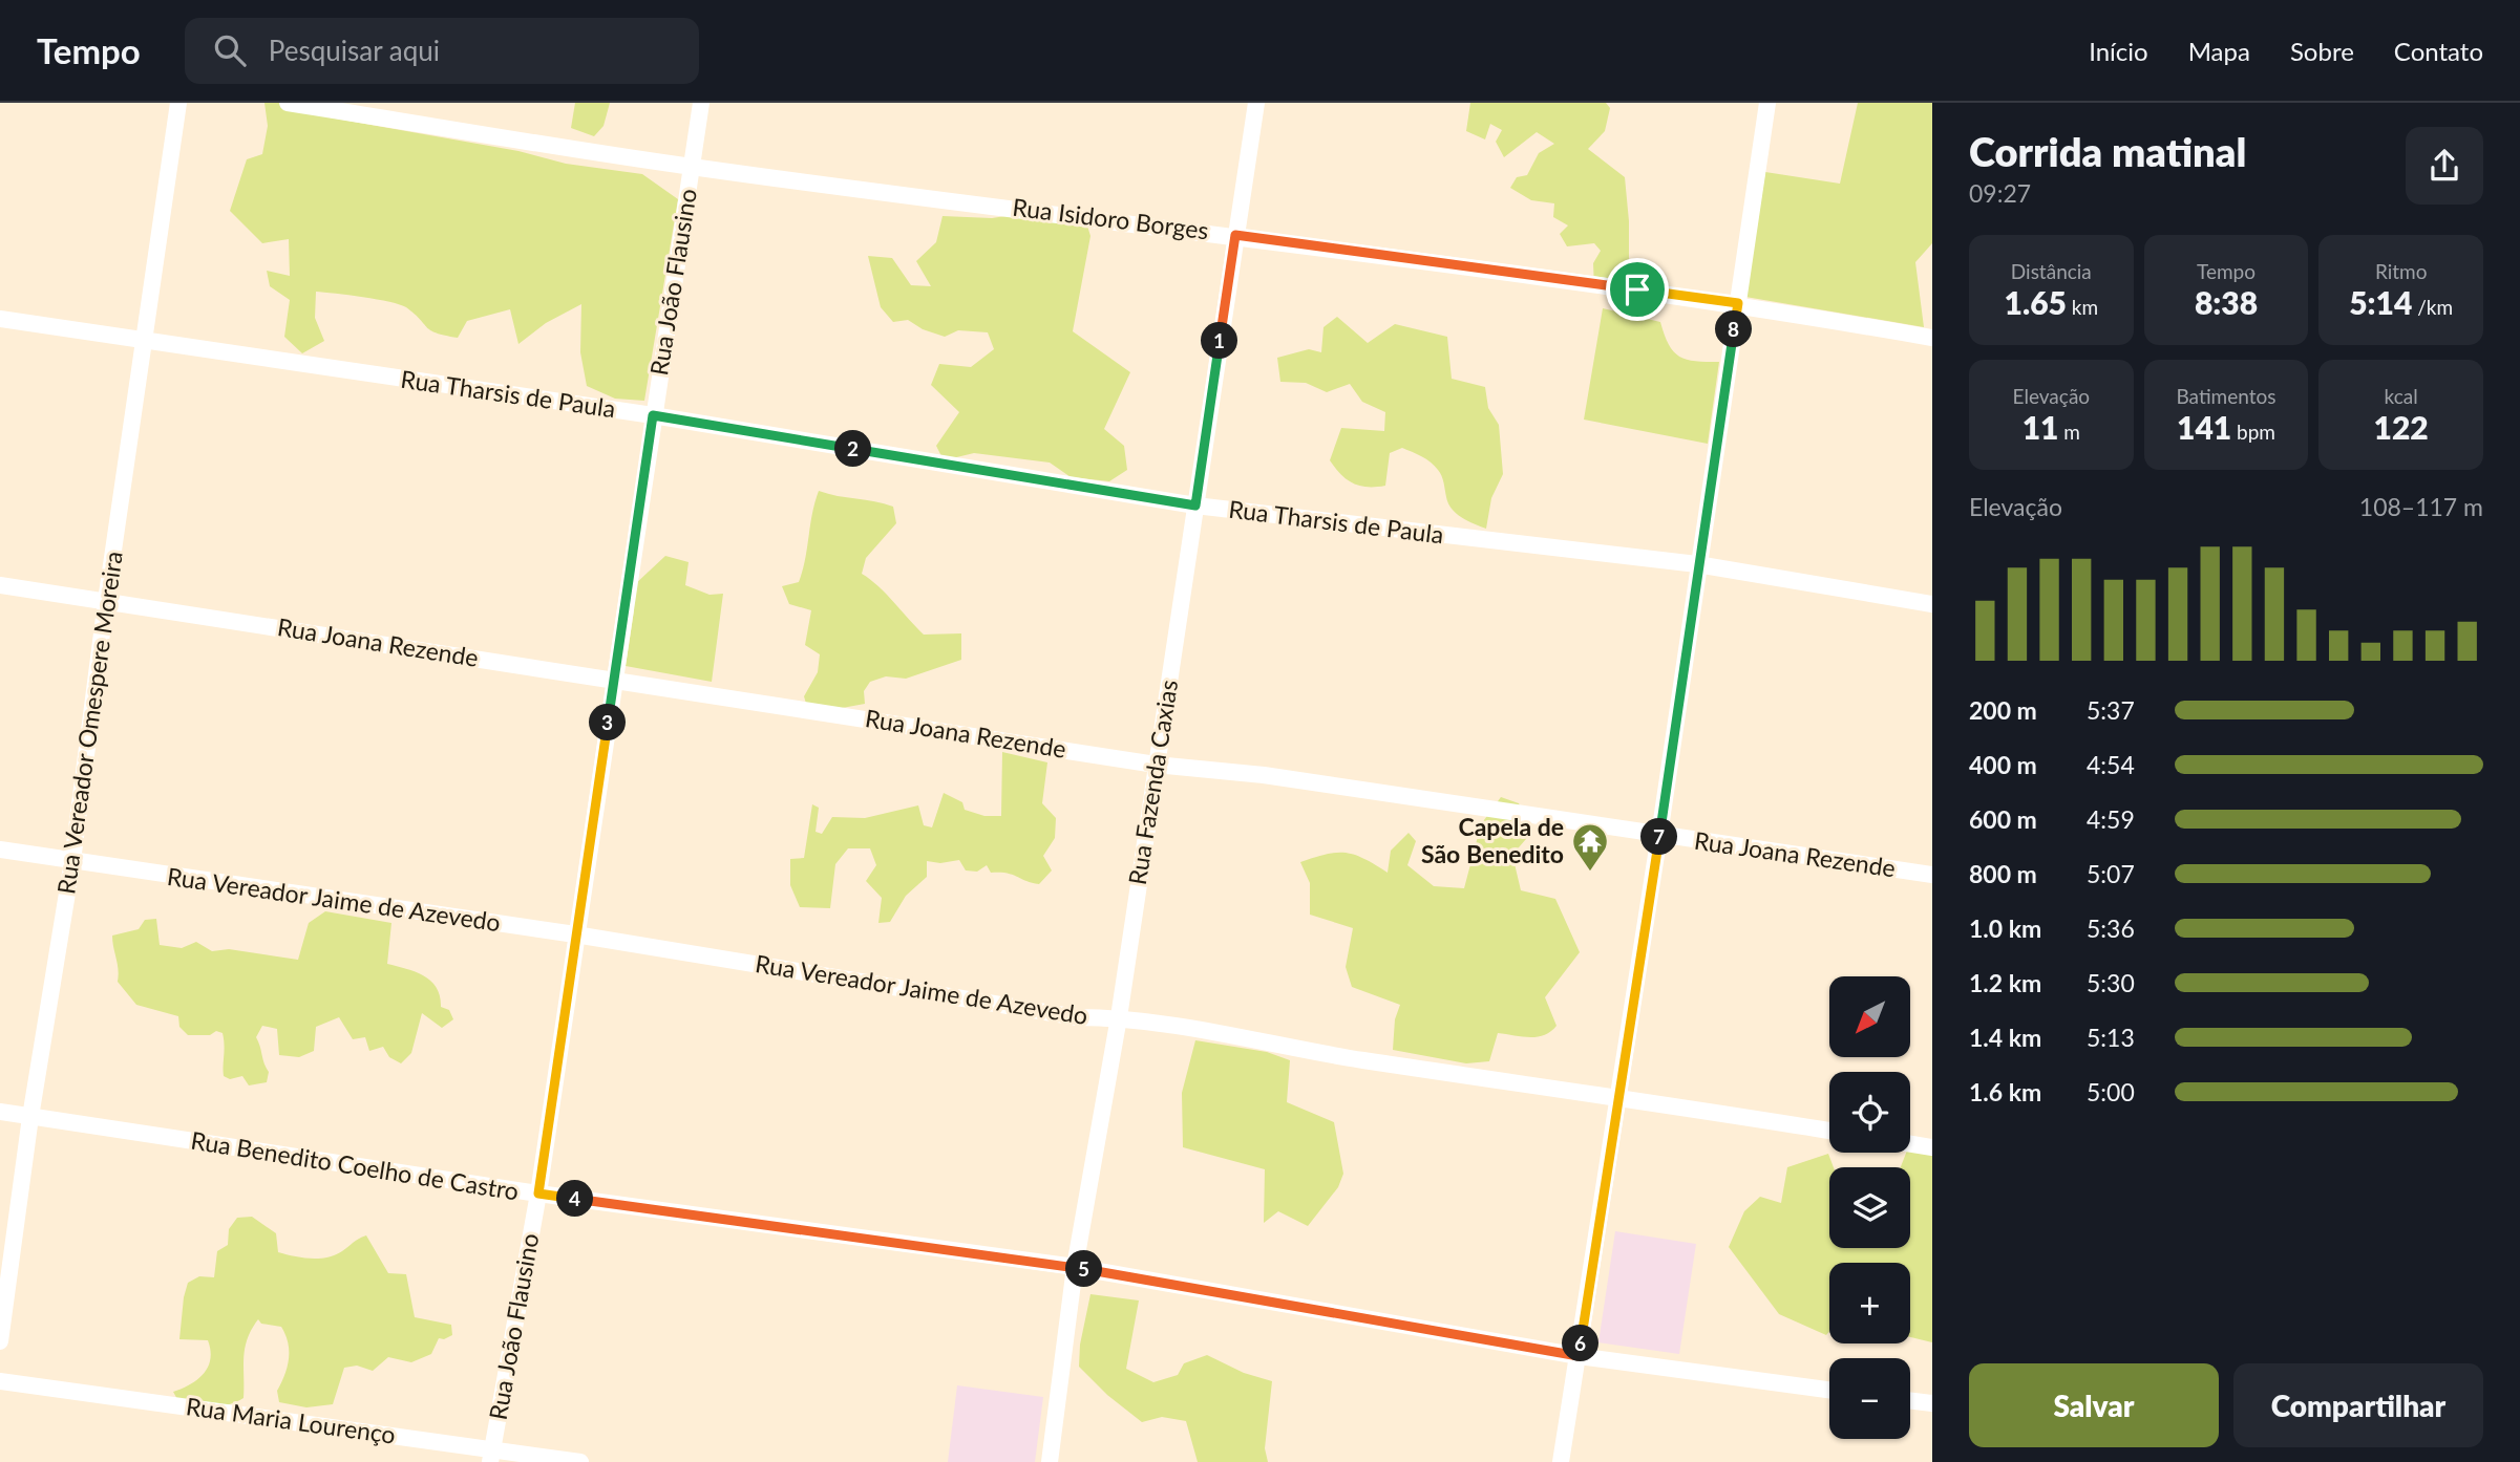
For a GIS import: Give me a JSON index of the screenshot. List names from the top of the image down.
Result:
{
  "streets": {
    "street": [
      "Rua Isidoro Borges",
      "Rua João Flausino",
      "Rua Tharsis de Paula",
      "Rua Joana Rezende",
      "Rua Vereador Omespere Moreira",
      "Rua Fazenda Caxias",
      "Rua Vereador Jaime de Azevedo",
      "Rua Benedito Coelho de Castro",
      "Rua Maria Lourenço"
    ]
  },
  "crossings": [
    ["Rua Isidoro Borges", "Rua João Flausino"],
    ["Rua Isidoro Borges", "Rua Fazenda Caxias"],
    ["Rua João Flausino", "Rua Tharsis de Paula"],
    ["Rua João Flausino", "Rua Joana Rezende"],
    ["Rua João Flausino", "Rua Vereador Jaime de Azevedo"],
    ["Rua João Flausino", "Rua Benedito Coelho de Castro"],
    ["Rua João Flausino", "Rua Maria Lourenço"],
    ["Rua Tharsis de Paula", "Rua Vereador Omespere Moreira"],
    ["Rua Tharsis de Paula", "Rua Fazenda Caxias"],
    ["Rua Joana Rezende", "Rua Vereador Omespere Moreira"],
    ["Rua Joana Rezende", "Rua Fazenda Caxias"],
    ["Rua Vereador Omespere Moreira", "Rua Vereador Jaime de Azevedo"],
    ["Rua Vereador Omespere Moreira", "Rua Benedito Coelho de Castro"],
    ["Rua Fazenda Caxias", "Rua Vereador Jaime de Azevedo"],
    ["Rua Fazenda Caxias", "Rua Benedito Coelho de Castro"]
  ],
  "places": {
    "temple": ["Capela de São Benedito"]
  },
  "north": "bottom left",
  "page": {
    "header": "Tempo",
    "search": "Pesquisar aqui",
    "nav": [
      "Início",
      "Mapa",
      "Sobre",
      "Contato"
    ],
    "heading": ["Corrida matinal", "09:27"],
    "stats": [
      ["Distância", "1.65 km"],
      ["Tempo", "8:38"],
      ["Ritmo", "5:14 /km"],
      ["Elevação", "11 m"],
      ["Batimentos", "141 bpm"],
      ["kcal", "122"]
    ],
    "pins": [
      "8",
      "1",
      "2",
      "3",
      "7",
      "4",
      "5",
      "6"
    ],
    "chart": ["Elevação", "108–117 m"],
    "list": [
      {
        "name": "200 m",
        "note": "5:37"
      },
      {
        "name": "400 m",
        "note": "4:54"
      },
      {
        "name": "600 m",
        "note": "4:59"
      },
      {
        "name": "800 m",
        "note": "5:07"
      },
      {
        "name": "1.0 km",
        "note": "5:36"
      },
      {
        "name": "1.2 km",
        "note": "5:30"
      },
      {
        "name": "1.4 km",
        "note": "5:13"
      },
      {
        "name": "1.6 km",
        "note": "5:00"
      }
    ],
    "map_buttons": ["+", "−"],
    "buttons": ["Salvar", "Compartilhar"]
  }
}
